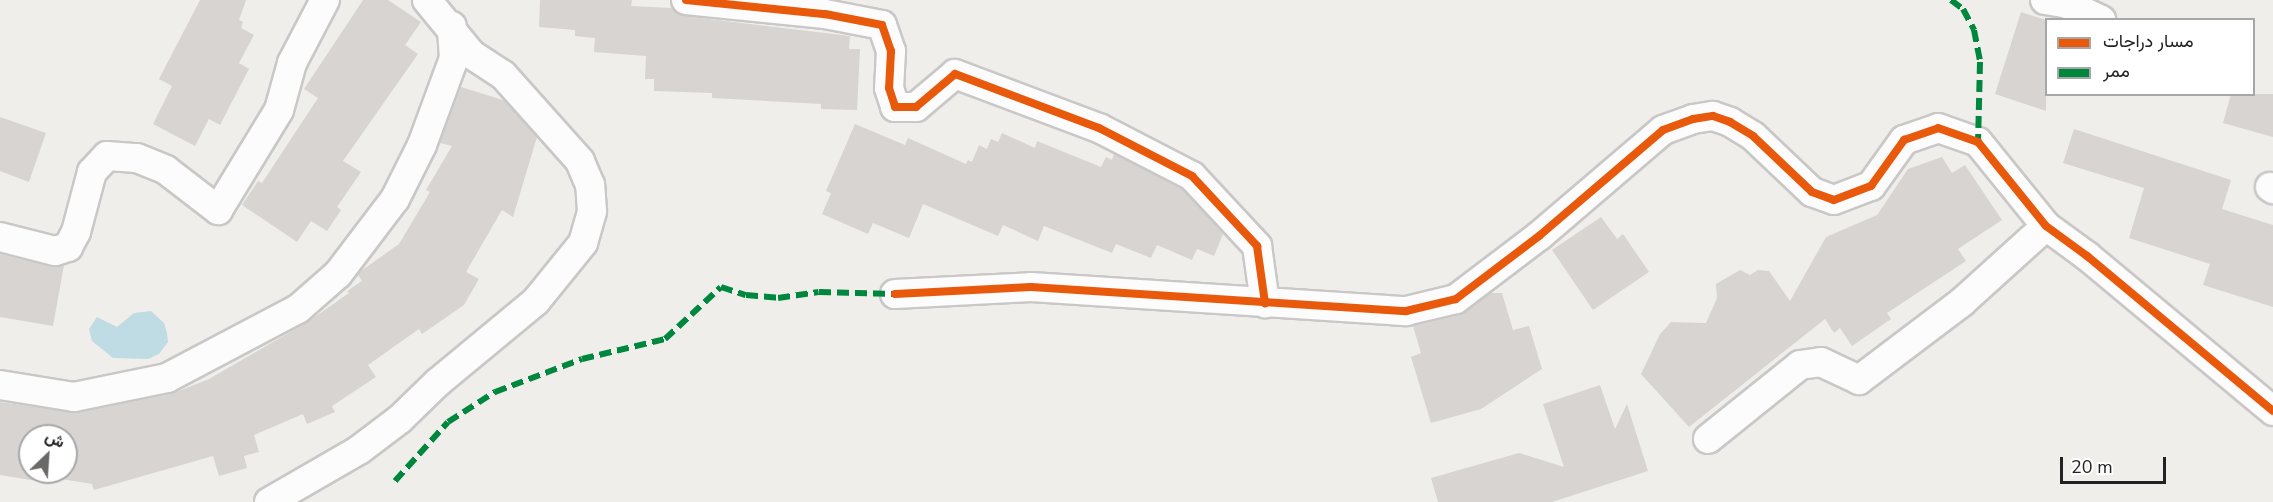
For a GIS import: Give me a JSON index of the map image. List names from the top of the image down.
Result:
{
  "legend": ["مسار دراجات", "ممر"],
  "scale_bar": "20 m",
  "north": "top right"
}
